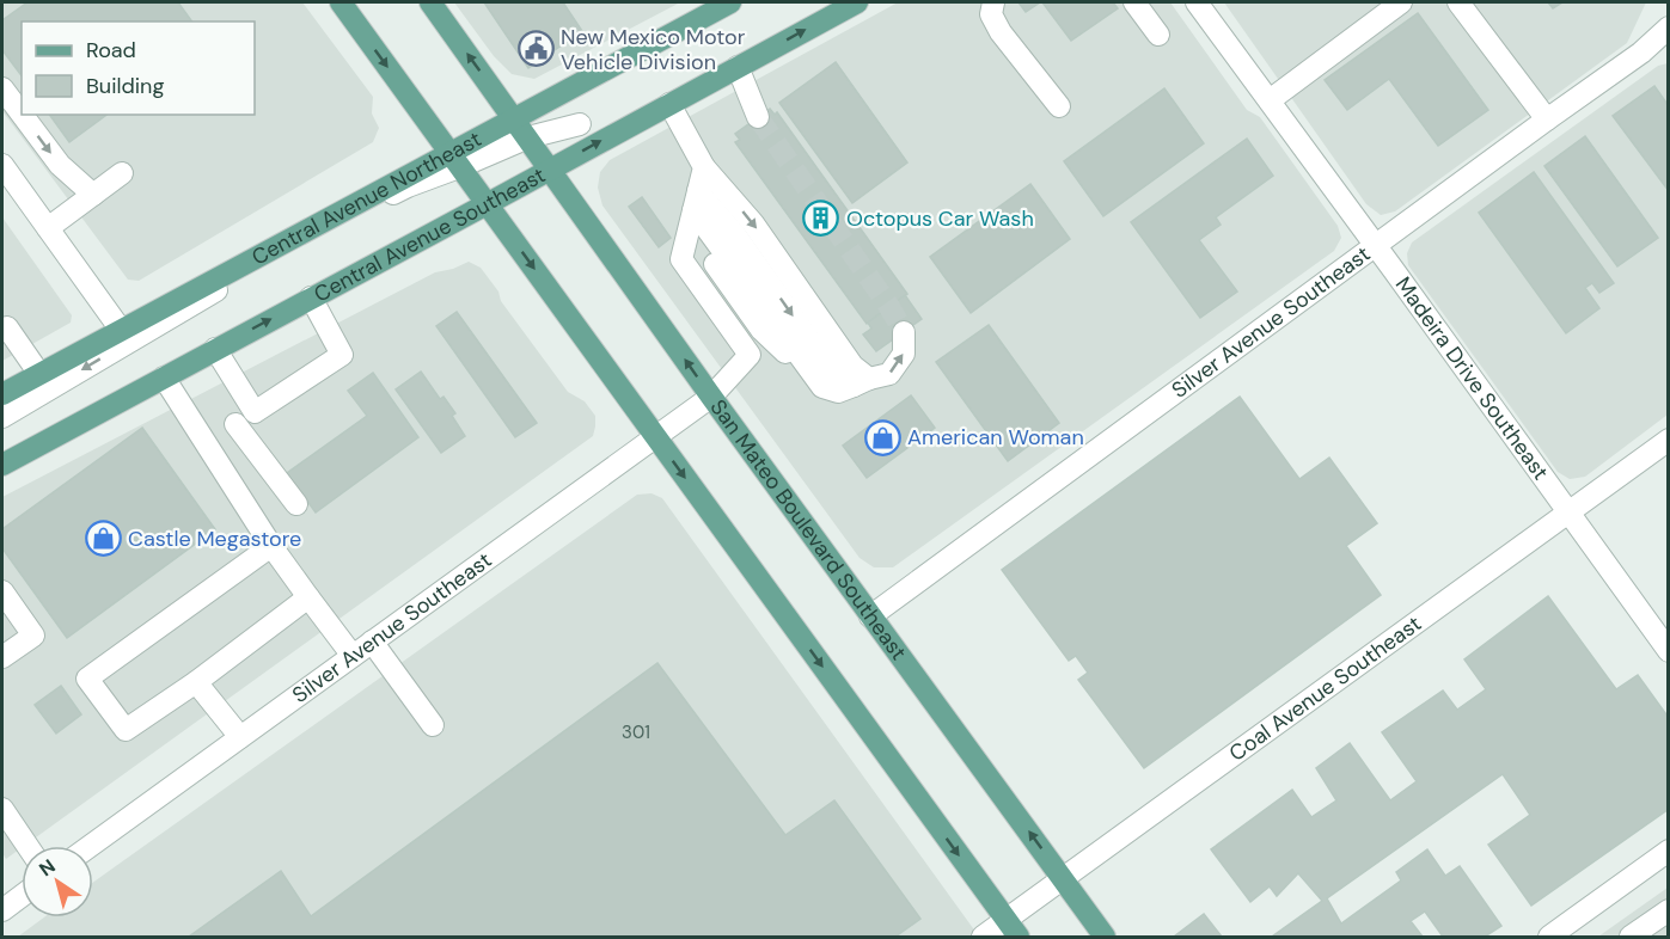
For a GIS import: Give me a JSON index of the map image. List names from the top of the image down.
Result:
{
  "streets": {
    "main road": ["Central Avenue Northeast", "Central Avenue Southeast", "San Mateo Boulevard Southeast"],
    "street": ["Silver Avenue Southeast", "Madeira Drive Southeast", "Coal Avenue Southeast"]
  },
  "crossings": [
    ["Central Avenue Northeast", "San Mateo Boulevard Southeast"],
    ["Central Avenue Southeast", "San Mateo Boulevard Southeast"],
    ["Silver Avenue Southeast", "Madeira Drive Southeast"],
    ["Silver Avenue Southeast", "San Mateo Boulevard Southeast"],
    ["Madeira Drive Southeast", "Coal Avenue Southeast"],
    ["San Mateo Boulevard Southeast", "Coal Avenue Southeast"]
  ],
  "one_way": ["Central Avenue Southeast"],
  "places": {
    "public building": ["New Mexico Motor Vehicle Division"],
    "building": ["Octopus Car Wash"],
    "shop": ["American Woman", "Castle Megastore"]
  },
  "house_numbers": ["301"],
  "legend": ["Road", "Building"],
  "north": "top left"
}
